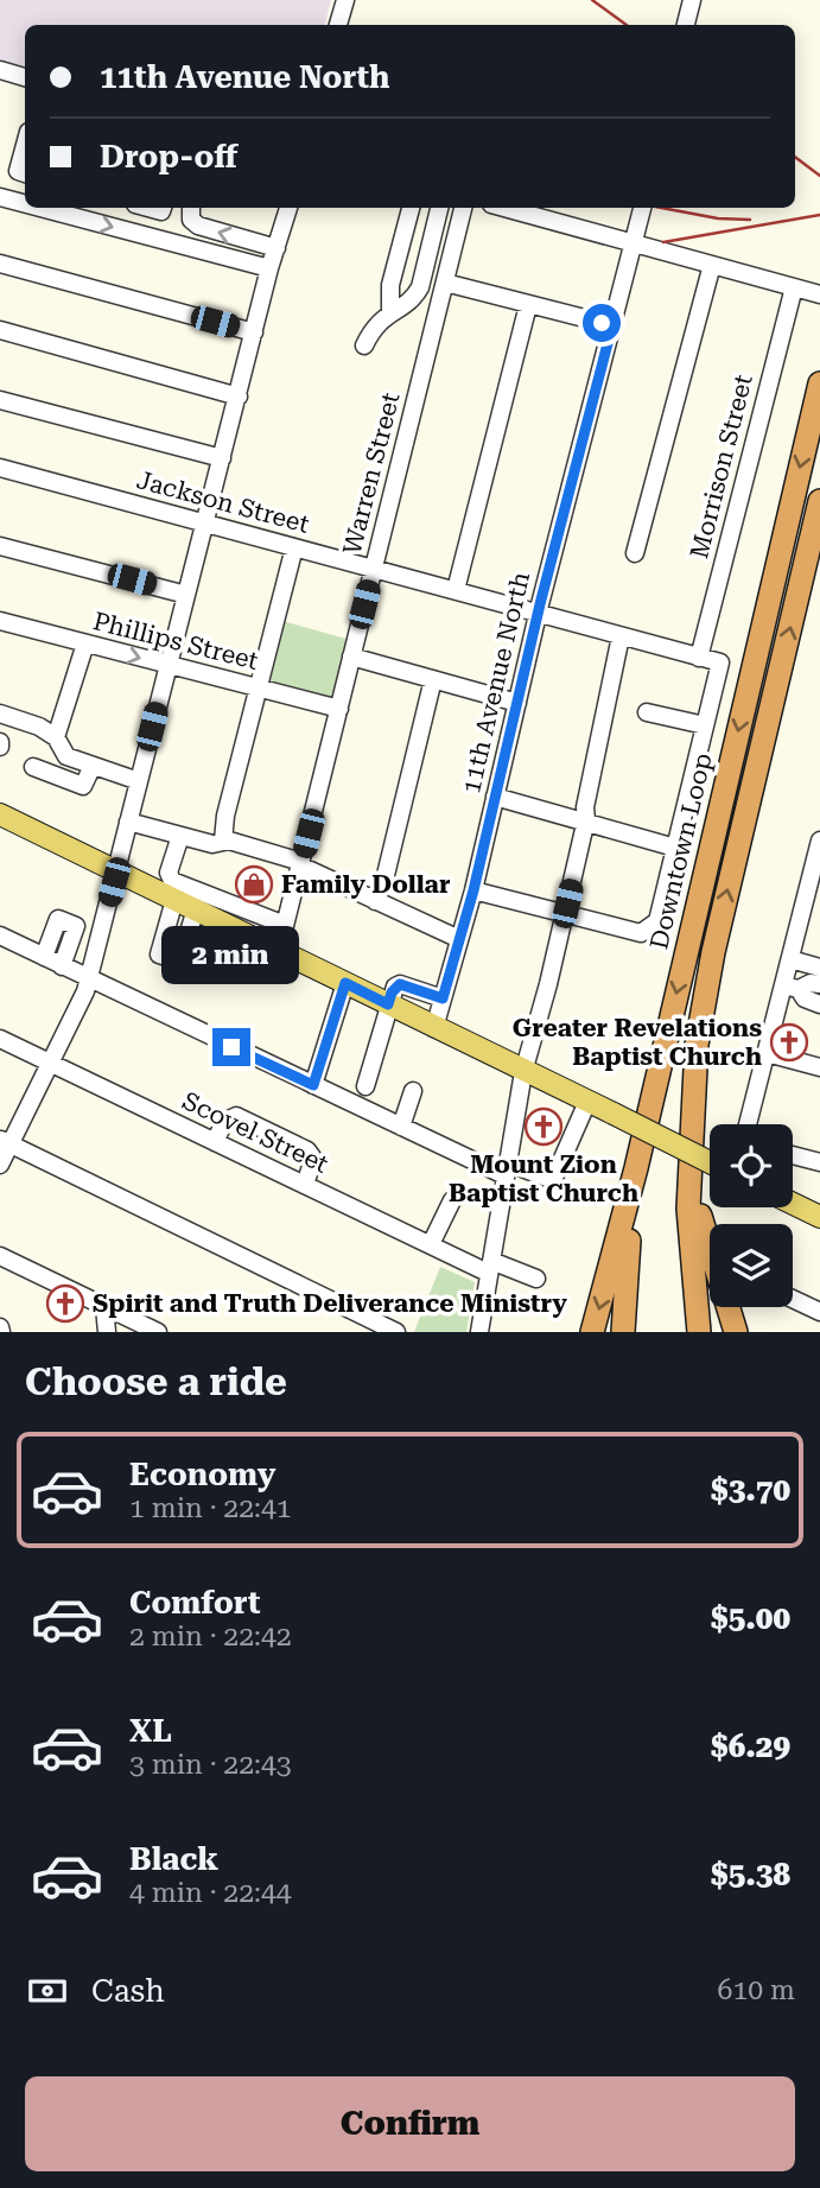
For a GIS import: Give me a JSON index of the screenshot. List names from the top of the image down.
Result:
{
  "streets": {
    "highway": ["Downtown Loop"],
    "street": [
      "Morrison Street",
      "Warren Street",
      "Jackson Street",
      "Phillips Street",
      "11th Avenue North",
      "Scovel Street"
    ]
  },
  "crossings": [
    ["Morrison Street", "Jackson Street"],
    ["Warren Street", "Jackson Street"],
    ["Warren Street", "Phillips Street"],
    ["Jackson Street", "11th Avenue North"]
  ],
  "places": {
    "shop": ["Family Dollar"],
    "church": ["Greater Revelations Baptist Church", "Mount Zion Baptist Church", "Spirit and Truth Deliverance Ministry"]
  },
  "page": {
    "banner": ["11th Avenue North", "Drop-off"],
    "bubble": "2 min",
    "heading": "Choose a ride",
    "list": [
      {
        "name": "Economy",
        "note": "1 min · 22:41",
        "value": "$3.70"
      },
      {
        "name": "Comfort",
        "note": "2 min · 22:42",
        "value": "$5.00"
      },
      {
        "name": "XL",
        "note": "3 min · 22:43",
        "value": "$6.29"
      },
      {
        "name": "Black",
        "note": "4 min · 22:44",
        "value": "$5.38"
      }
    ],
    "pay": ["Cash", "610 m"],
    "buttons": "Confirm"
  }
}
